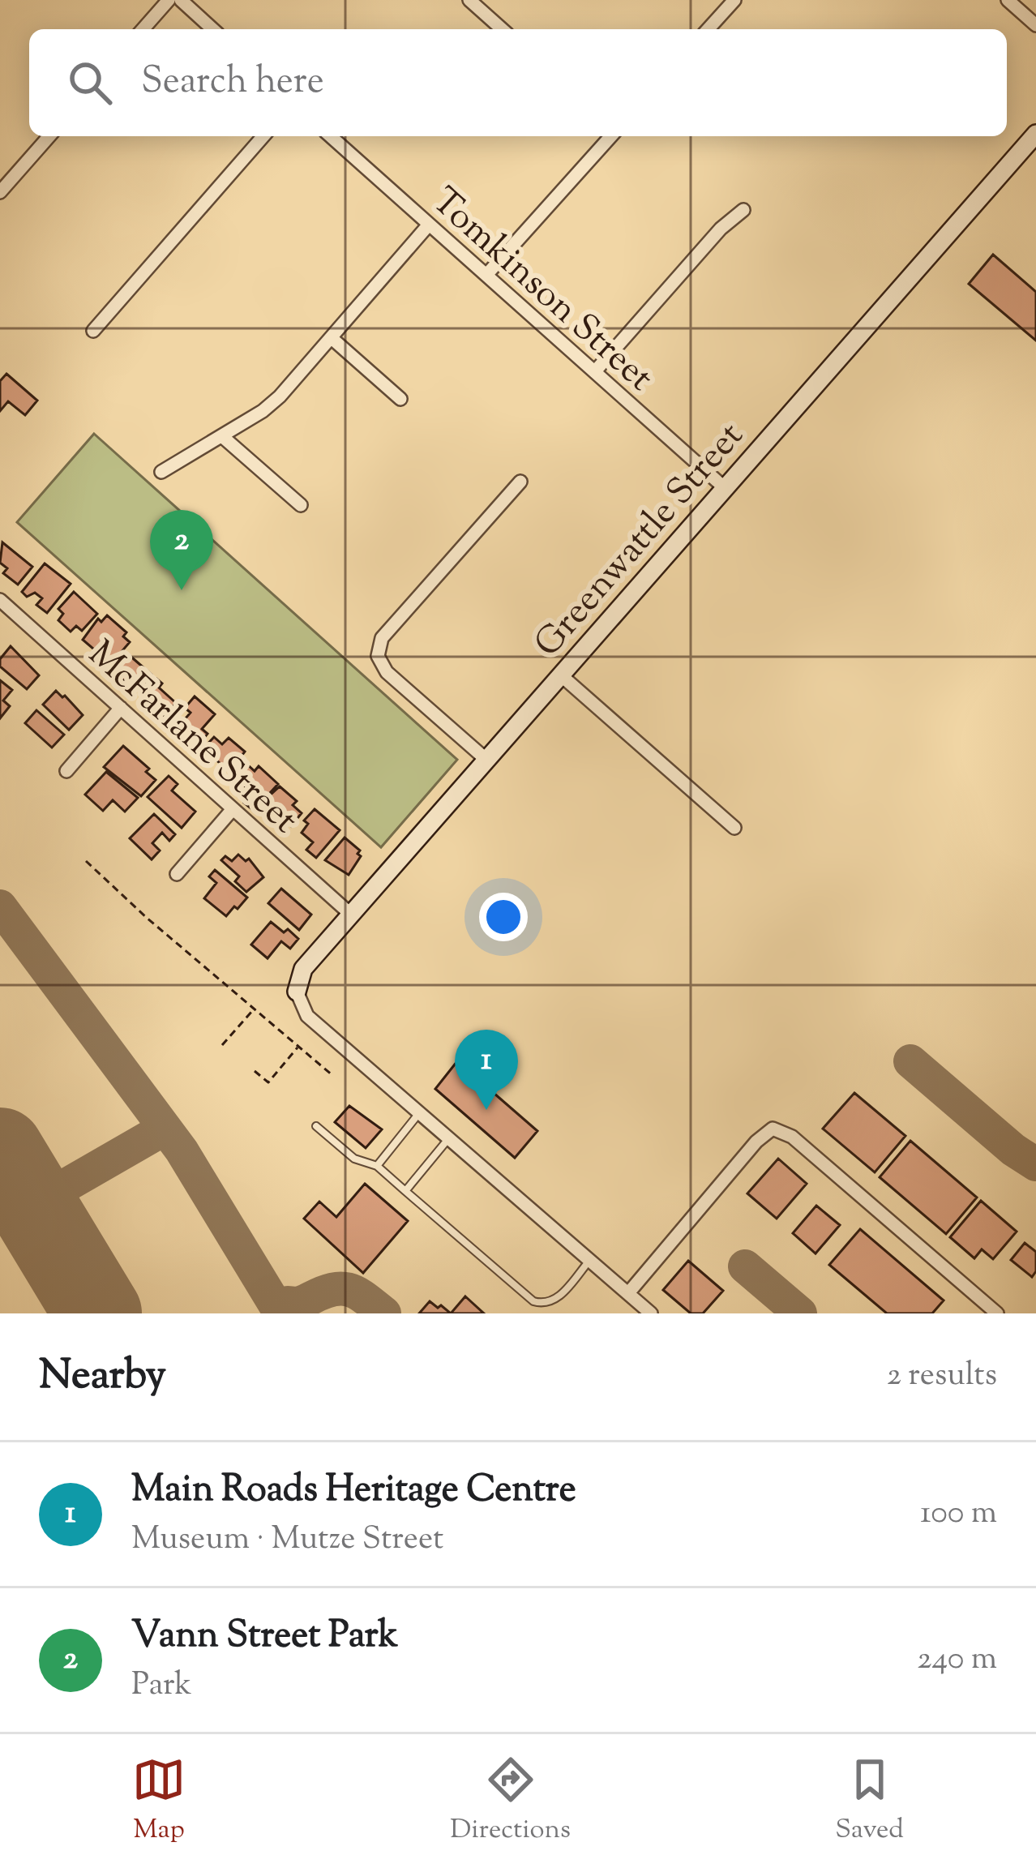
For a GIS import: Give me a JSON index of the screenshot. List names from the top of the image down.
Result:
{
  "streets": {
    "street": ["Tomkinson Street", "Greenwattle Street", "McFarlane Street"]
  },
  "crossings": [
    ["Tomkinson Street", "Greenwattle Street"],
    ["Greenwattle Street", "McFarlane Street"]
  ],
  "page": {
    "search": "Search here",
    "pins": ["2", "1"],
    "heading": ["Nearby", "2 results"],
    "list": [
      {
        "mark": "1",
        "name": "Main Roads Heritage Centre",
        "note": "Museum · Mutze Street",
        "value": "100 m"
      },
      {
        "mark": "2",
        "name": "Vann Street Park",
        "note": "Park",
        "value": "240 m"
      }
    ],
    "nav": ["Map", "Directions", "Saved"]
  }
}
